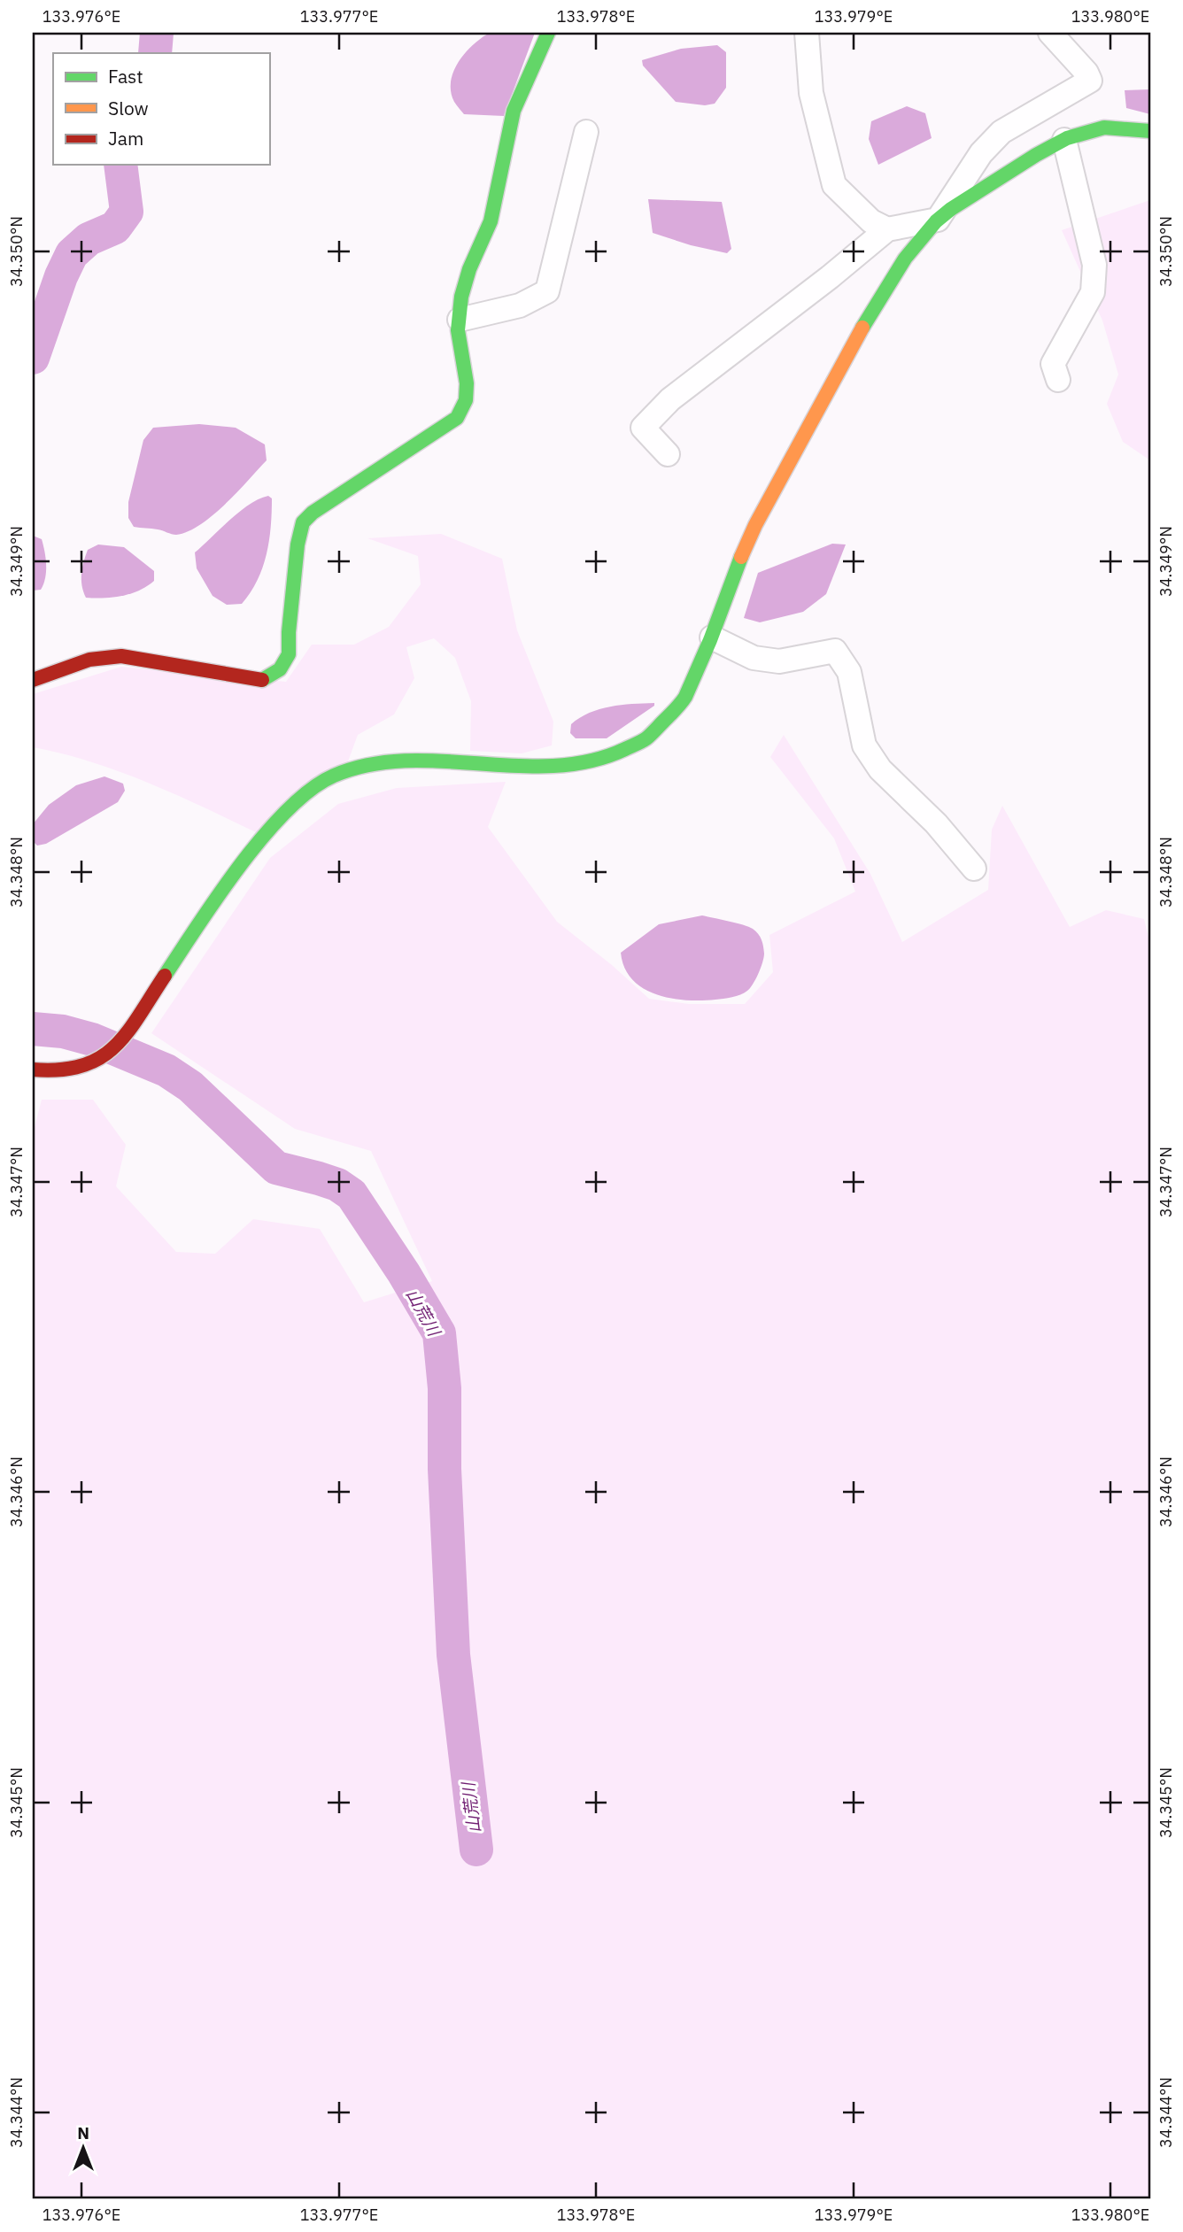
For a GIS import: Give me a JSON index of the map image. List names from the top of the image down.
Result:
{
  "water": ["山荒川"],
  "legend": ["Fast", "Slow", "Jam"],
  "north": "top",
  "coordinates": [
    "133.976°E",
    "133.977°E",
    "133.978°E",
    "133.979°E",
    "133.980°E",
    "34.350°N",
    "34.349°N",
    "34.348°N",
    "34.347°N",
    "34.346°N",
    "34.345°N",
    "34.344°N"
  ]
}
